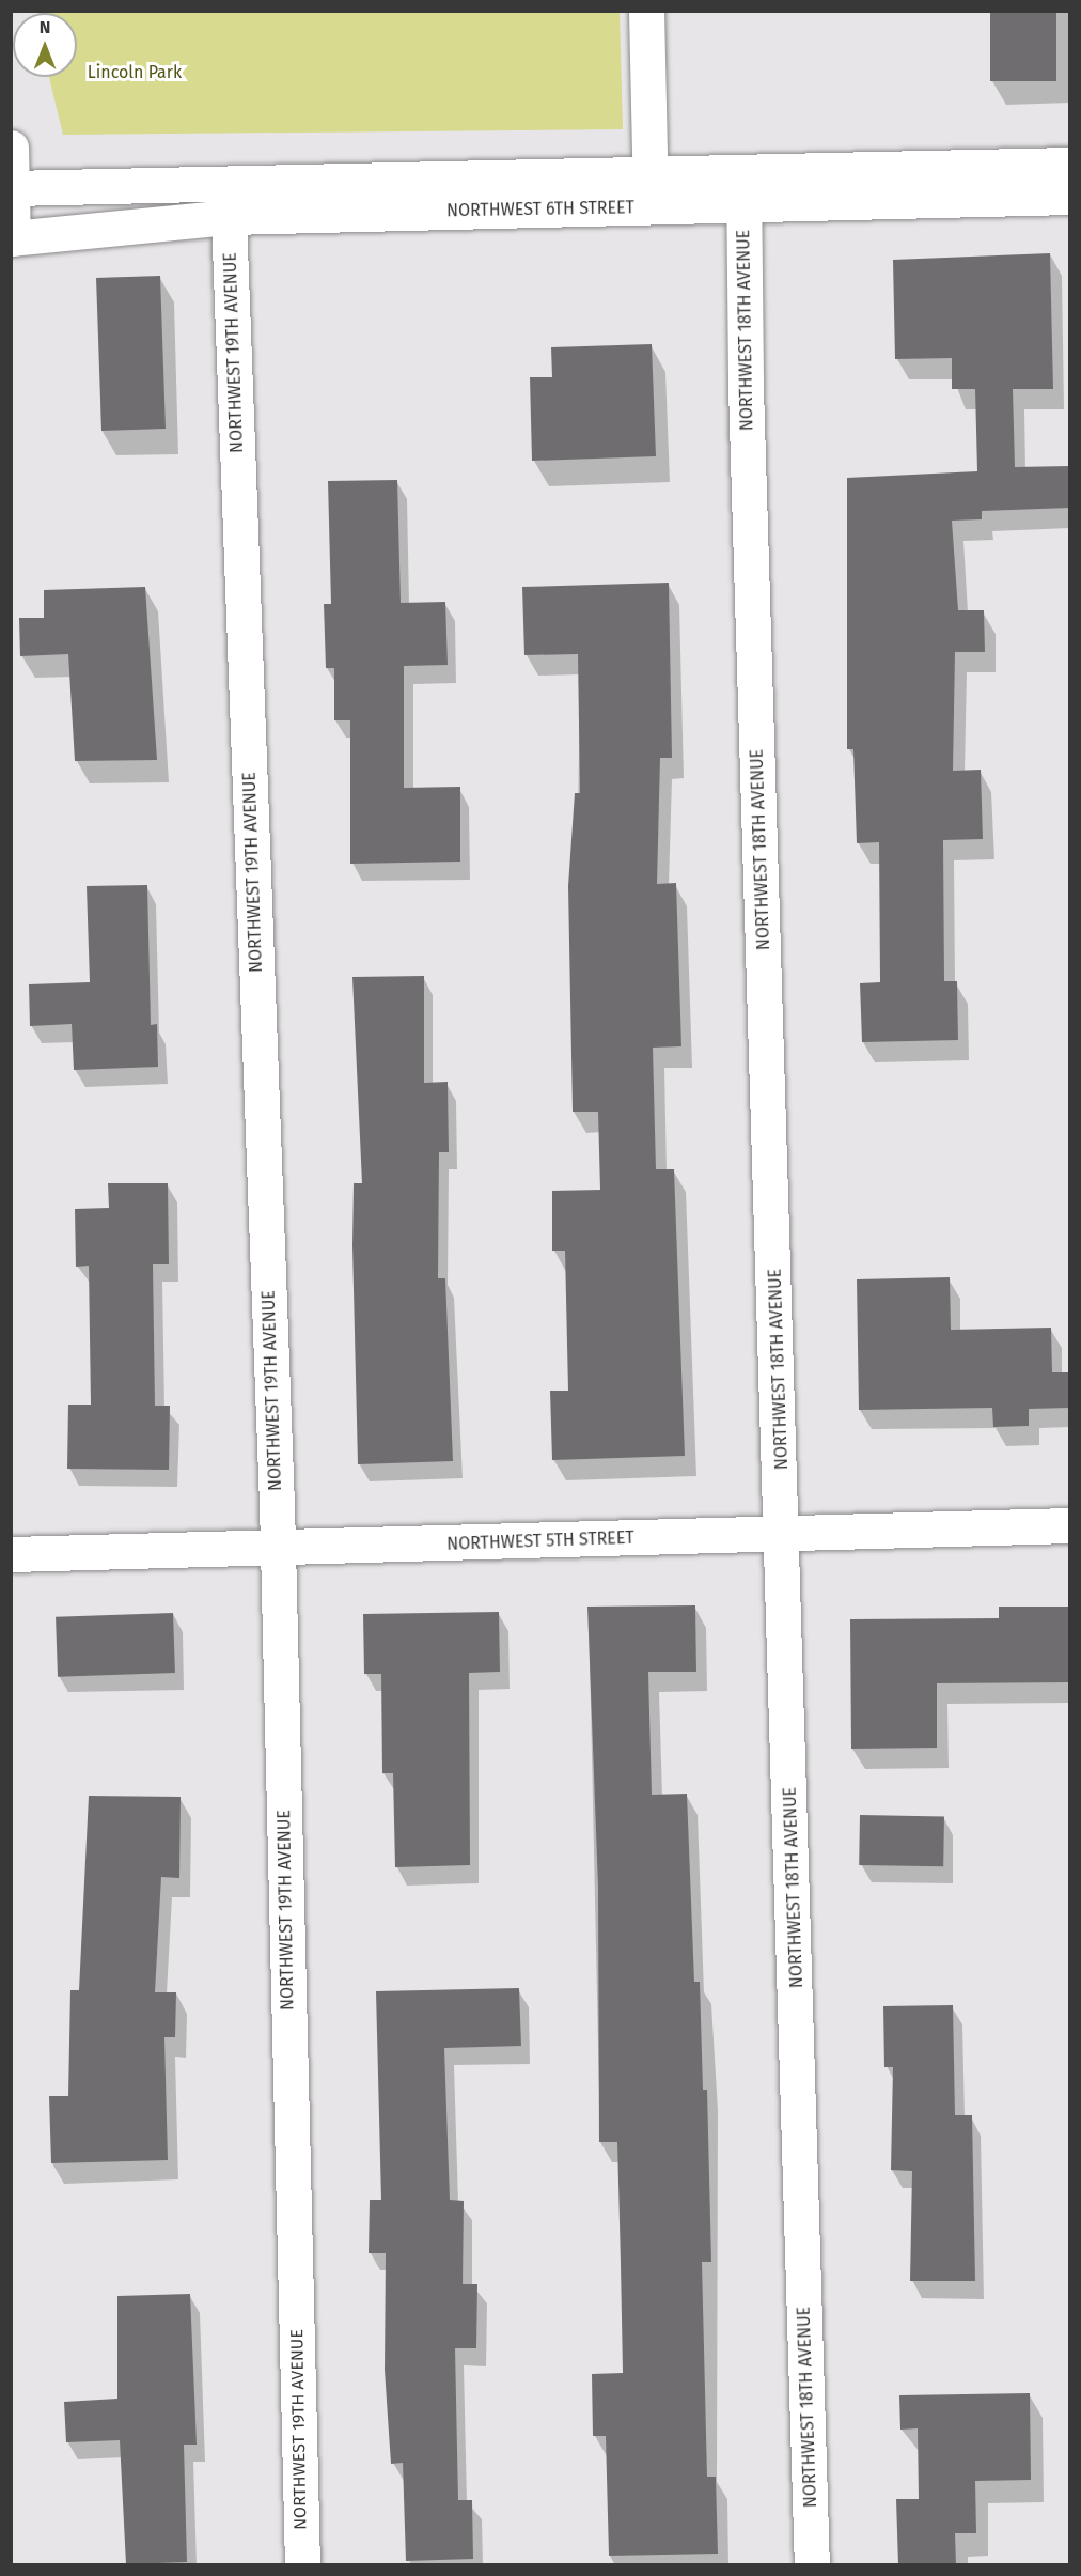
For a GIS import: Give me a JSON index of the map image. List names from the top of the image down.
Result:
{
  "streets": {
    "street": [
      "NORTHWEST 6TH STREET",
      "NORTHWEST 18TH AVENUE",
      "NORTHWEST 19TH AVENUE",
      "NORTHWEST 5TH STREET"
    ]
  },
  "crossings": [
    ["NORTHWEST 6TH STREET", "NORTHWEST 18TH AVENUE"],
    ["NORTHWEST 6TH STREET", "NORTHWEST 19TH AVENUE"],
    ["NORTHWEST 18TH AVENUE", "NORTHWEST 5TH STREET"],
    ["NORTHWEST 19TH AVENUE", "NORTHWEST 5TH STREET"]
  ],
  "parks": ["Lincoln Park"],
  "north": "top"
}
